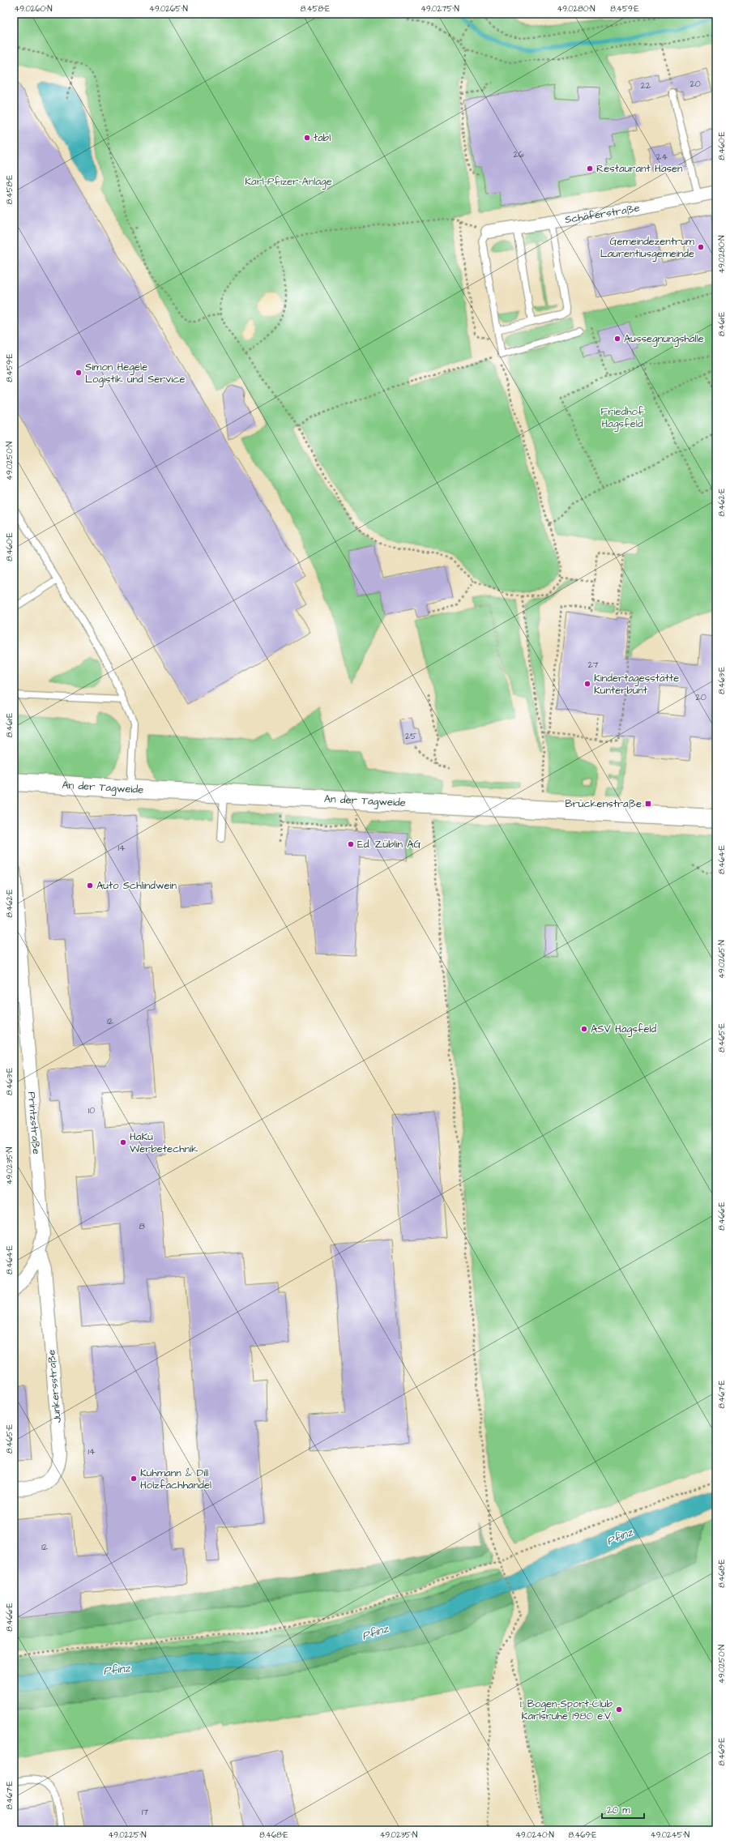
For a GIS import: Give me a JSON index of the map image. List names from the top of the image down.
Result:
{
  "streets": {
    "main road": ["An der Tagweide"],
    "street": ["Schäferstraße", "Printzstraße", "Junkersstraße"]
  },
  "crossings": [
    ["Printzstraße", "Junkersstraße"]
  ],
  "water": ["Pfinz"],
  "parks": ["Karl-Pfizer-Anlage", "Friedhof Hagsfeld"],
  "places": {
    "other": [
      "tabl",
      "Restaurant Hasen",
      "Gemeindezentrum Laurentiusgemeinde",
      "Aussegnungshalle",
      "Simon Hegele Logistik und Service",
      "Kindertagesstätte Kunterbunt",
      "Ed. Züblin AG",
      "Auto Schlindwein",
      "ASV Hagsfeld",
      "HaKü Werbetechnik",
      "Kuhmann & Dill Holzfachhandel",
      "1. Bogen-Sport-Club Karlsruhe 1980 e.V."
    ],
    "transit": ["Brückenstraße"]
  },
  "house_numbers": [
    "20",
    "22",
    "26",
    "24",
    "27",
    "20",
    "25",
    "14",
    "12",
    "10",
    "8",
    "14",
    "12",
    "17"
  ],
  "scale_bar": "20 m",
  "coordinates": [
    "49.0260°N",
    "49.0265°N",
    "8.458°E",
    "49.0275°N",
    "49.0280°N",
    "8.459°E",
    "8.460°E",
    "8.461°E",
    "49.0250°N",
    "8.462°E",
    "8.463°E",
    "8.464°E",
    "8.465°E",
    "49.0235°N",
    "8.466°E",
    "8.467°E",
    "8.468°E",
    "8.469°E",
    "49.0225°N",
    "49.0240°N",
    "49.0245°N"
  ]
}
